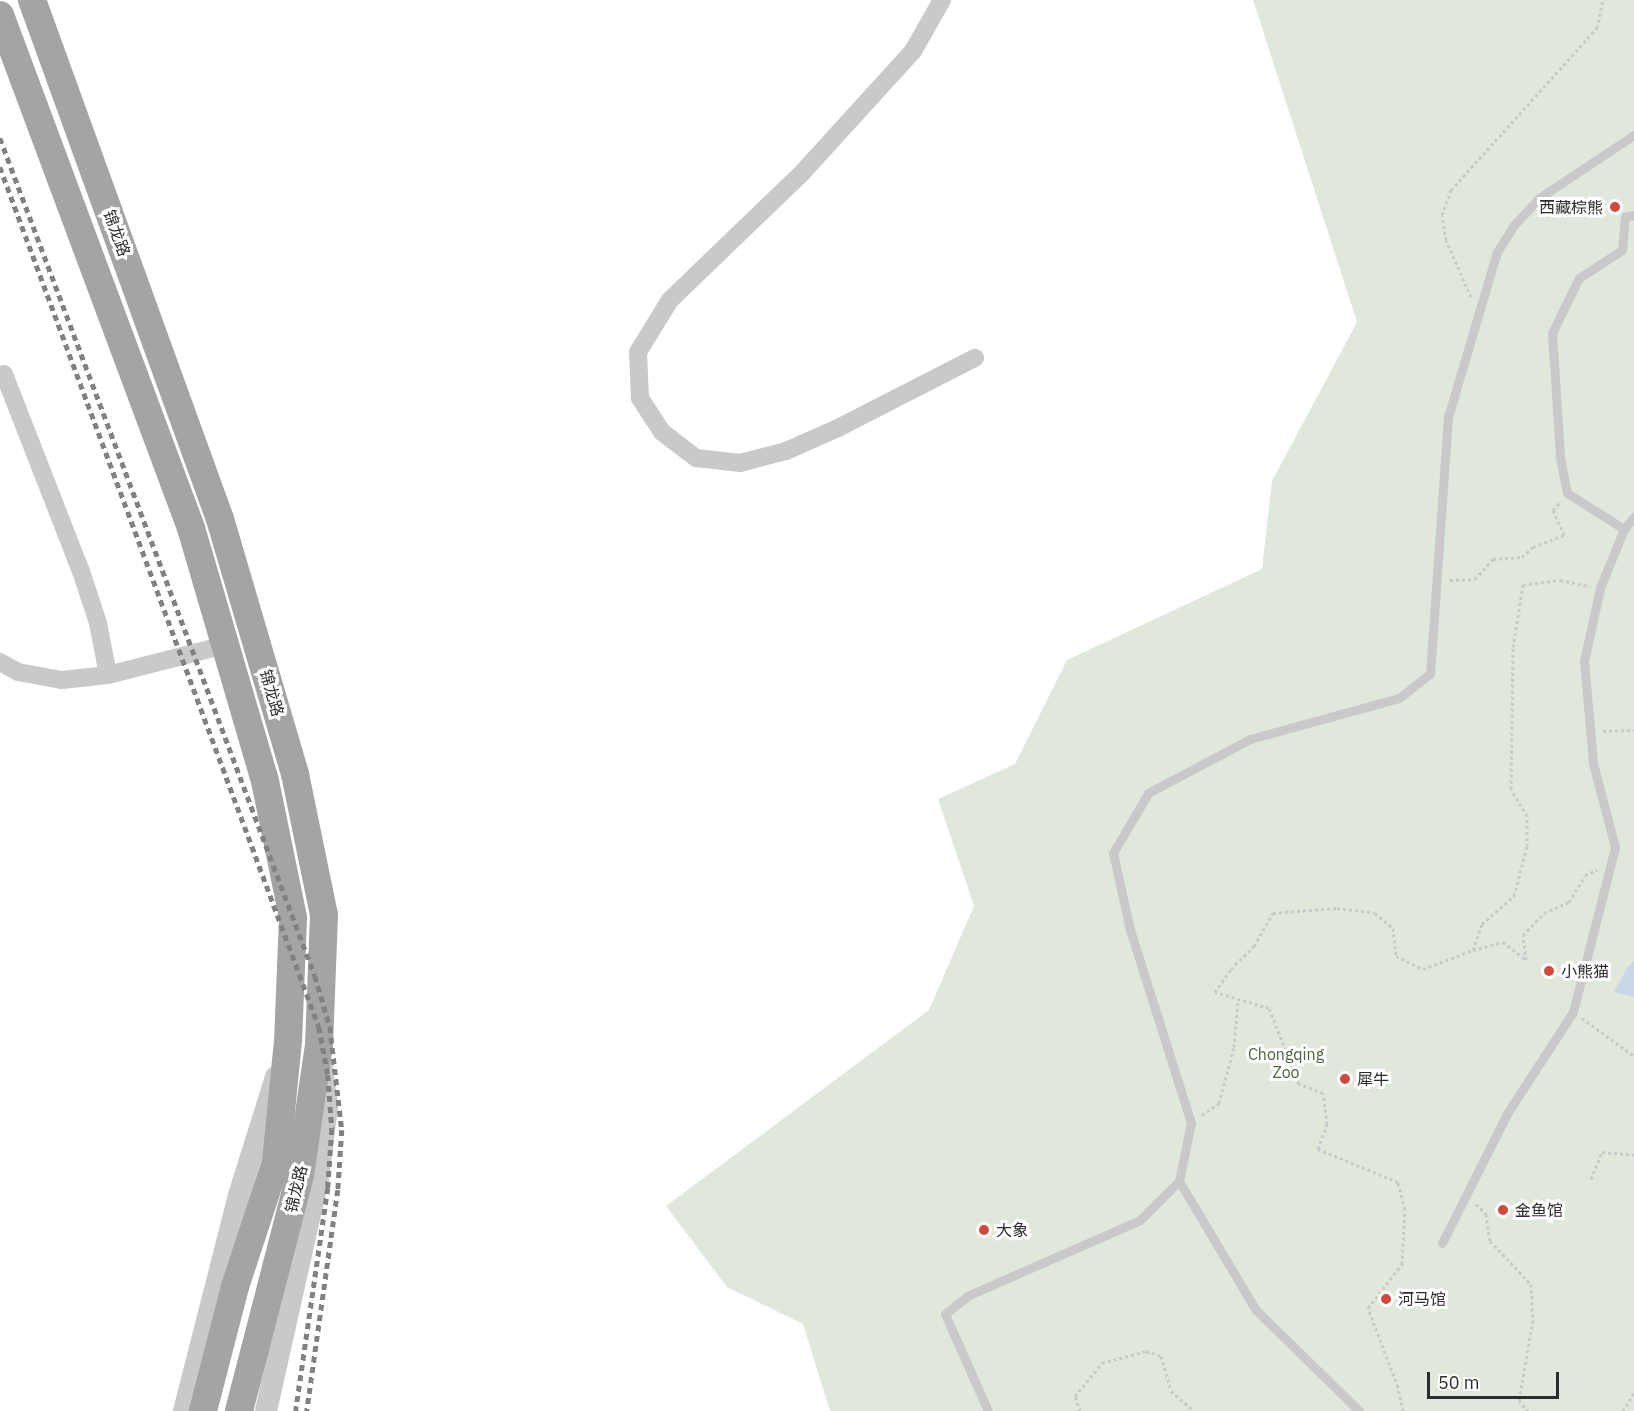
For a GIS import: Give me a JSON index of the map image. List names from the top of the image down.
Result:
{
  "streets": {
    "main road": ["锦龙路"]
  },
  "parks": ["Chongqing Zoo"],
  "places": [
    "西藏棕熊",
    "小熊猫",
    "犀牛",
    "金鱼馆",
    "大象",
    "河马馆"
  ],
  "scale_bar": "50 m"
}
